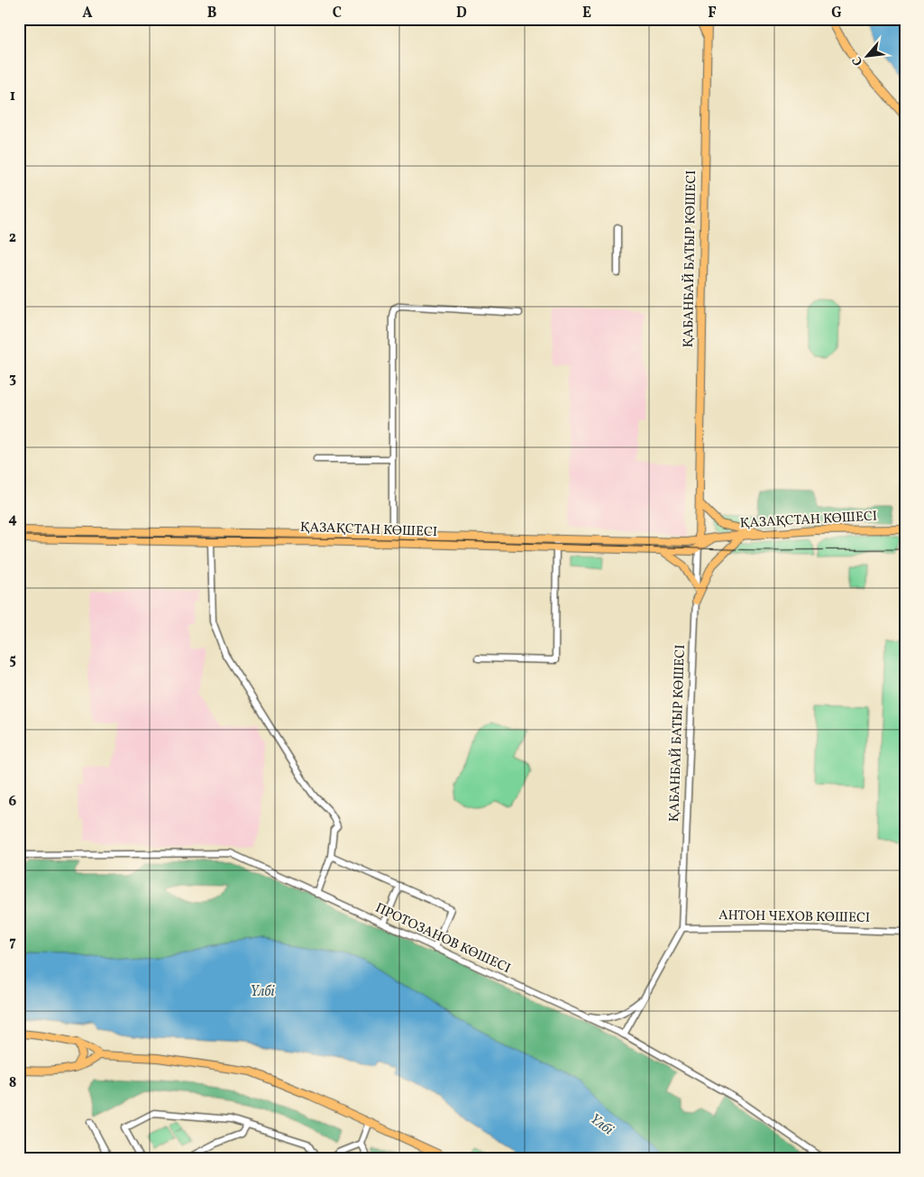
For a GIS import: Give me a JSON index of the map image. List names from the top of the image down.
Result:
{
  "streets": {
    "main road": ["ҚАБАНБАЙ БАТЫР КӨШЕСІ", "ҚАЗАҚСТАН КӨШЕСІ"],
    "street": ["АНТОН ЧЕХОВ КӨШЕСІ", "ПРОТОЗАНОВ КӨШЕСІ"]
  },
  "crossings": [
    ["ҚАБАНБАЙ БАТЫР КӨШЕСІ", "ҚАЗАҚСТАН КӨШЕСІ"],
    ["ҚАБАНБАЙ БАТЫР КӨШЕСІ", "АНТОН ЧЕХОВ КӨШЕСІ"]
  ],
  "water": ["Үлбі"],
  "north": "bottom left",
  "grid": {
    "columns": [
      "A",
      "B",
      "C",
      "D",
      "E",
      "F",
      "G"
    ],
    "rows": [
      "1",
      "2",
      "3",
      "4",
      "5",
      "6",
      "7",
      "8"
    ]
  }
}
